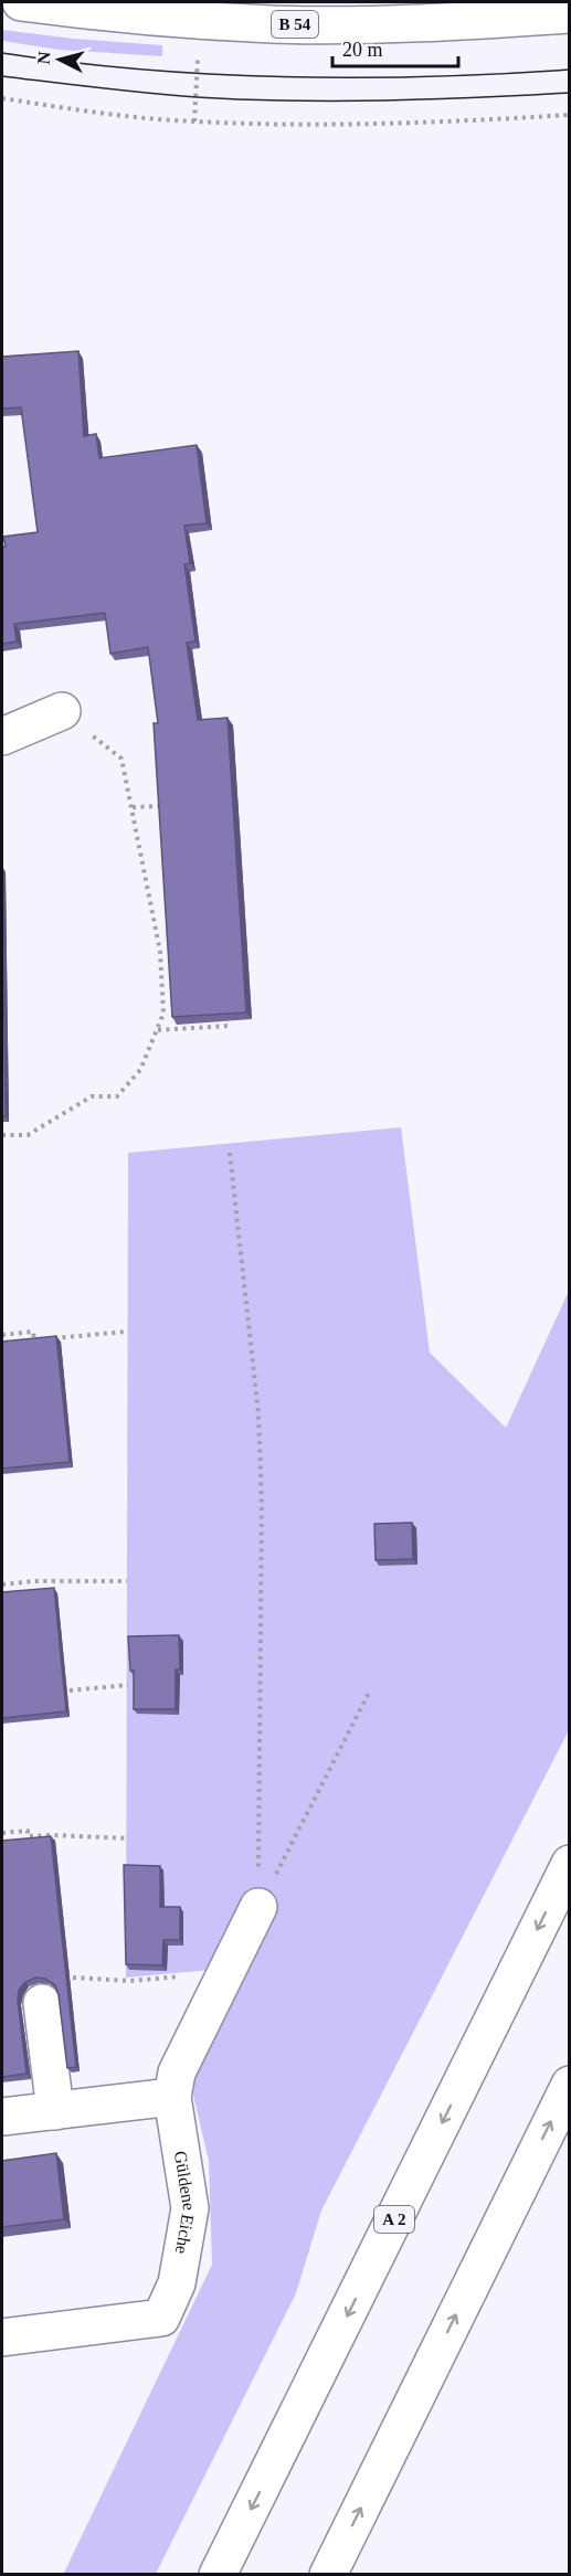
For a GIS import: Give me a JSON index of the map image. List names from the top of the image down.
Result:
{
  "streets": {
    "main road": ["B 54", "Güldene Eiche", "A 2"]
  },
  "scale_bar": "20 m",
  "north": "left"
}
